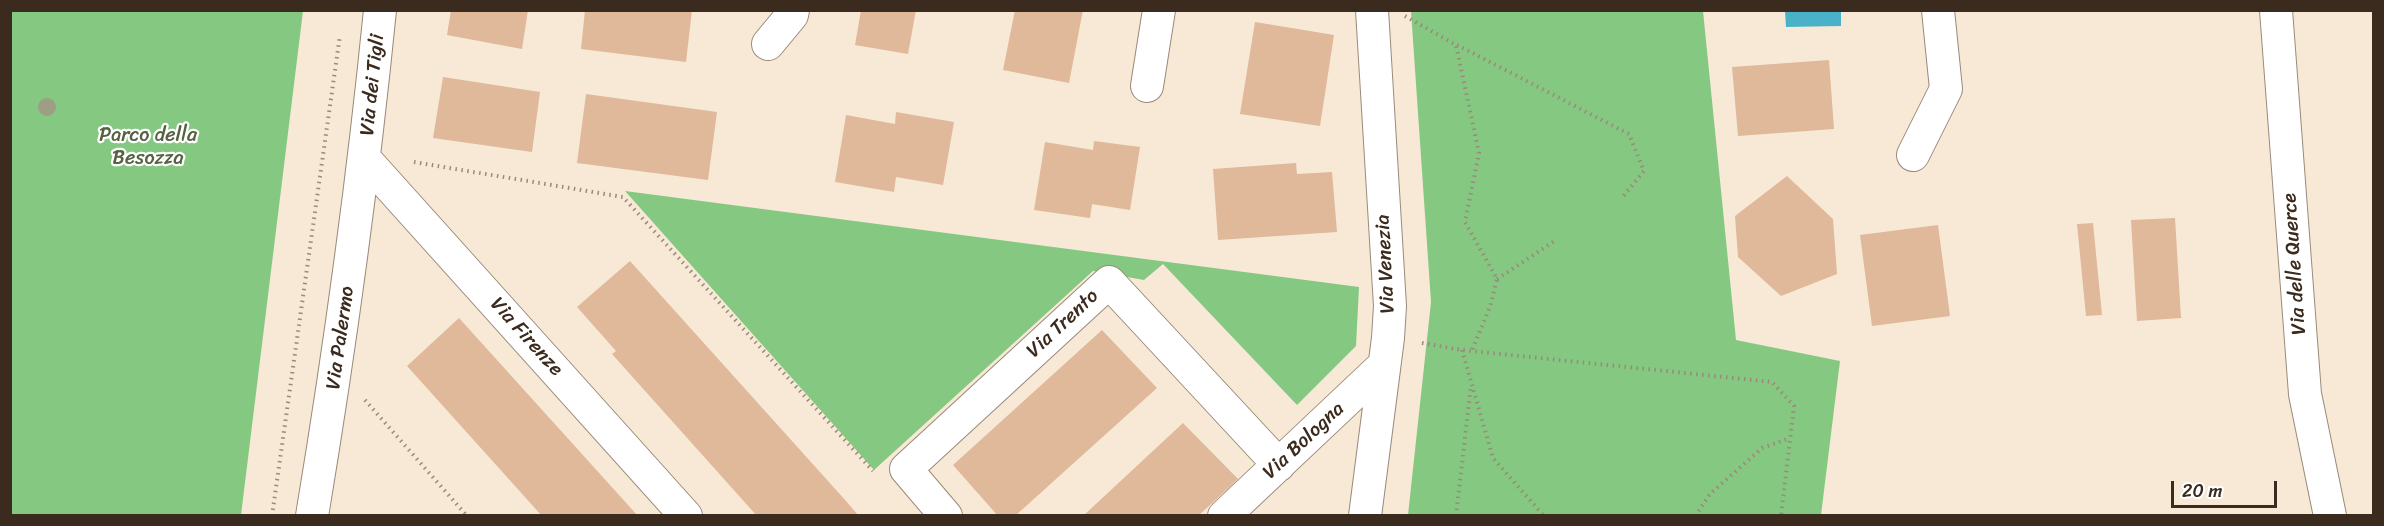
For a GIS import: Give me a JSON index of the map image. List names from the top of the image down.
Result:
{
  "streets": {
    "street": [
      "Via dei Tigli",
      "Via Venezia",
      "Via delle Querce",
      "Via Trento",
      "Via Firenze",
      "Via Palermo",
      "Via Bologna"
    ]
  },
  "crossings": [
    ["Via dei Tigli", "Via Firenze"],
    ["Via dei Tigli", "Via Palermo"],
    ["Via Venezia", "Via Bologna"],
    ["Via Trento", "Via Bologna"],
    ["Via Firenze", "Via Palermo"]
  ],
  "parks": ["Parco della Besozza"],
  "scale_bar": "20 m"
}
